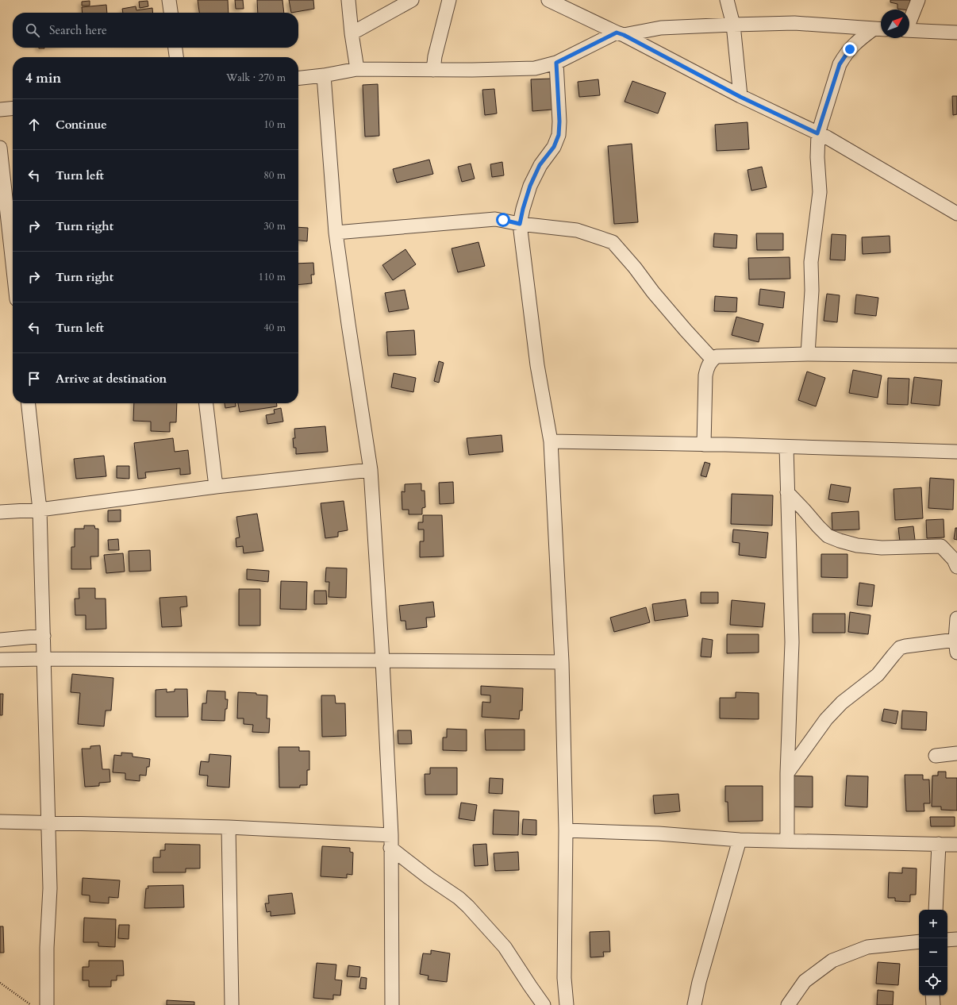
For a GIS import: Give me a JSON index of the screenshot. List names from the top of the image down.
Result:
{
  "north": "top right",
  "page": {
    "search": "Search here",
    "heading": ["4 min", "Walk · 270 m"],
    "list": [
      ["Continue", "10 m"],
      ["Turn left", "80 m"],
      ["Turn right", "30 m"],
      ["Turn right", "110 m"],
      ["Turn left", "40 m"],
      "Arrive at destination"
    ],
    "map_buttons": ["+", "−"]
  }
}
